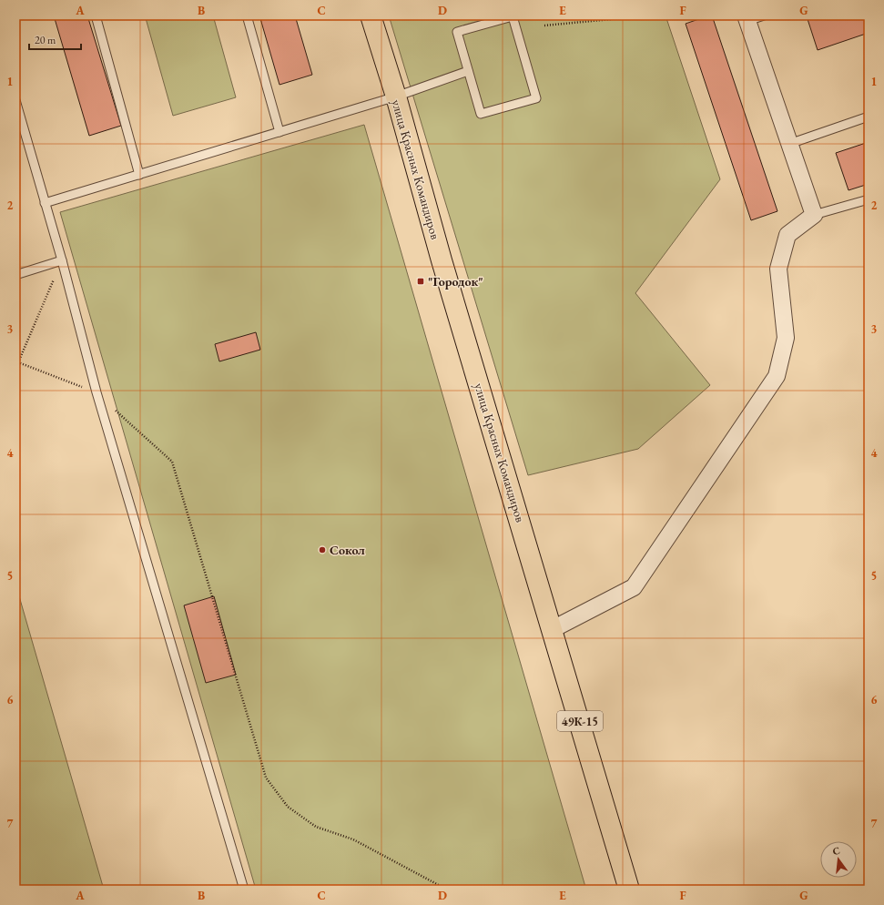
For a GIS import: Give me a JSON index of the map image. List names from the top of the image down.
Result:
{
  "streets": {
    "main road": ["улица Красных Командиров", "49К-15"]
  },
  "places": {
    "transit": ["\"Городок\""],
    "other": ["Сокол"]
  },
  "scale_bar": "20 m",
  "north": "top",
  "grid": {
    "columns": [
      "A",
      "B",
      "C",
      "D",
      "E",
      "F",
      "G"
    ],
    "rows": [
      "1",
      "2",
      "3",
      "4",
      "5",
      "6",
      "7"
    ]
  }
}
